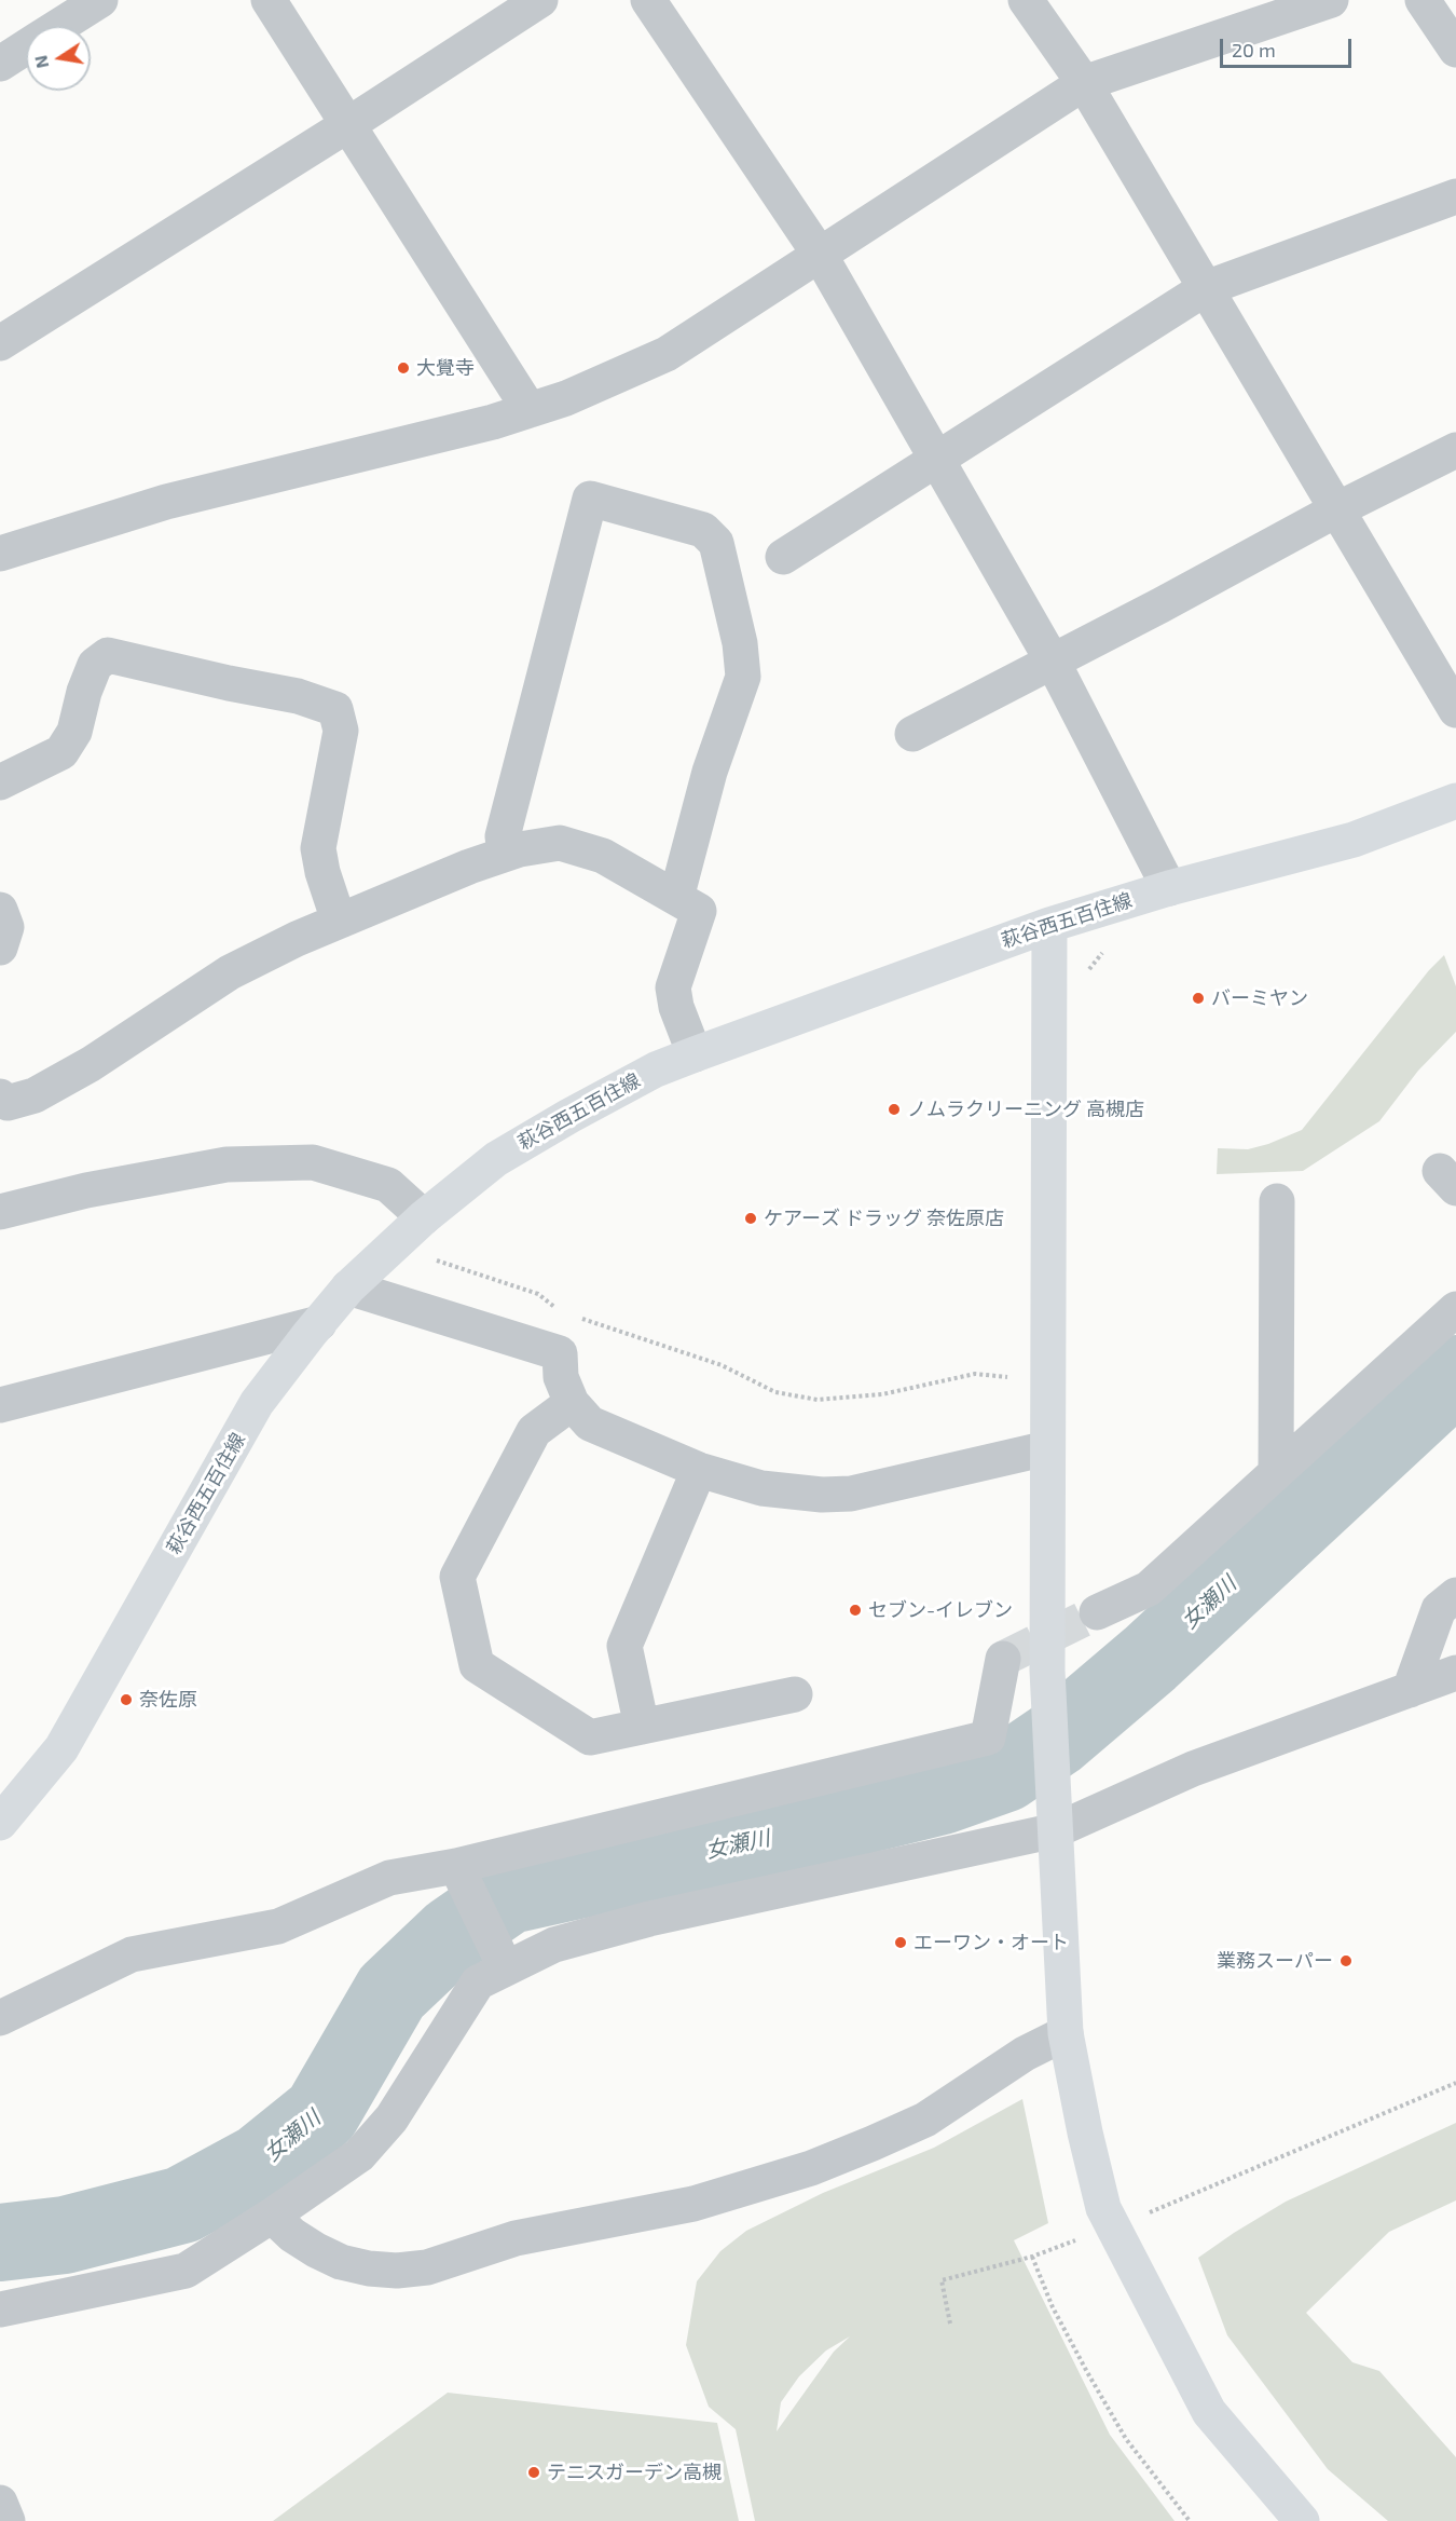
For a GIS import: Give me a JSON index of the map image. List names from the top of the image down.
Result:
{
  "streets": {
    "main road": ["萩谷西五百住線"]
  },
  "water": ["女瀬川"],
  "places": [
    "大覺寺",
    "バーミヤン",
    "ノムラクリーニング 高槻店",
    "ケアーズ ドラッグ 奈佐原店",
    "セブン-イレブン",
    "奈佐原",
    "エーワン・オート",
    "業務スーパー",
    "テニスガーデン高槻"
  ],
  "scale_bar": "20 m",
  "north": "left"
}
